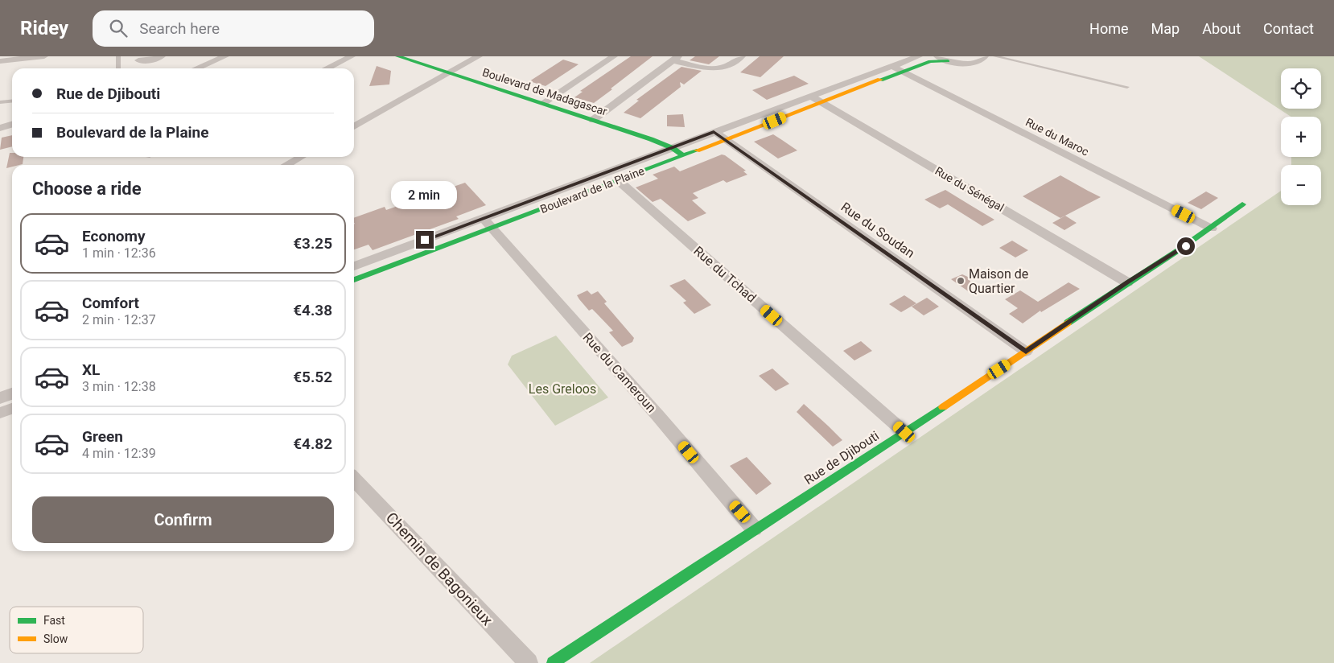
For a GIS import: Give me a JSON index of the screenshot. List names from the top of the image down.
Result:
{
  "streets": {
    "street": [
      "Boulevard de Madagascar",
      "Rue du Maroc",
      "Rue du Sénégal",
      "Boulevard de la Plaine",
      "Rue du Soudan",
      "Rue du Tchad",
      "Rue du Cameroun",
      "Rue de Djibouti",
      "Chemin de Bagonieux"
    ]
  },
  "crossings": [
    ["Boulevard de Madagascar", "Boulevard de la Plaine"],
    ["Rue du Maroc", "Boulevard de la Plaine"],
    ["Rue du Maroc", "Rue de Djibouti"],
    ["Rue du Sénégal", "Boulevard de la Plaine"],
    ["Rue du Sénégal", "Rue de Djibouti"],
    ["Boulevard de la Plaine", "Rue du Soudan"],
    ["Boulevard de la Plaine", "Rue du Tchad"],
    ["Boulevard de la Plaine", "Rue du Cameroun"],
    ["Rue du Soudan", "Rue de Djibouti"],
    ["Rue du Tchad", "Rue de Djibouti"],
    ["Rue du Cameroun", "Rue de Djibouti"]
  ],
  "parks": ["Les Greloos"],
  "places": ["Maison de Quartier"],
  "legend": ["Fast", "Slow"],
  "page": {
    "header": "Ridey",
    "search": "Search here",
    "nav": [
      "Home",
      "Map",
      "About",
      "Contact"
    ],
    "map_buttons": ["+", "−"],
    "banner": ["Rue de Djibouti", "Boulevard de la Plaine"],
    "heading": "Choose a ride",
    "bubble": "2 min",
    "list": [
      {
        "name": "Economy",
        "note": "1 min · 12:36",
        "value": "€3.25"
      },
      {
        "name": "Comfort",
        "note": "2 min · 12:37",
        "value": "€4.38"
      },
      {
        "name": "XL",
        "note": "3 min · 12:38",
        "value": "€5.52"
      },
      {
        "name": "Green",
        "note": "4 min · 12:39",
        "value": "€4.82"
      }
    ],
    "buttons": "Confirm"
  }
}
